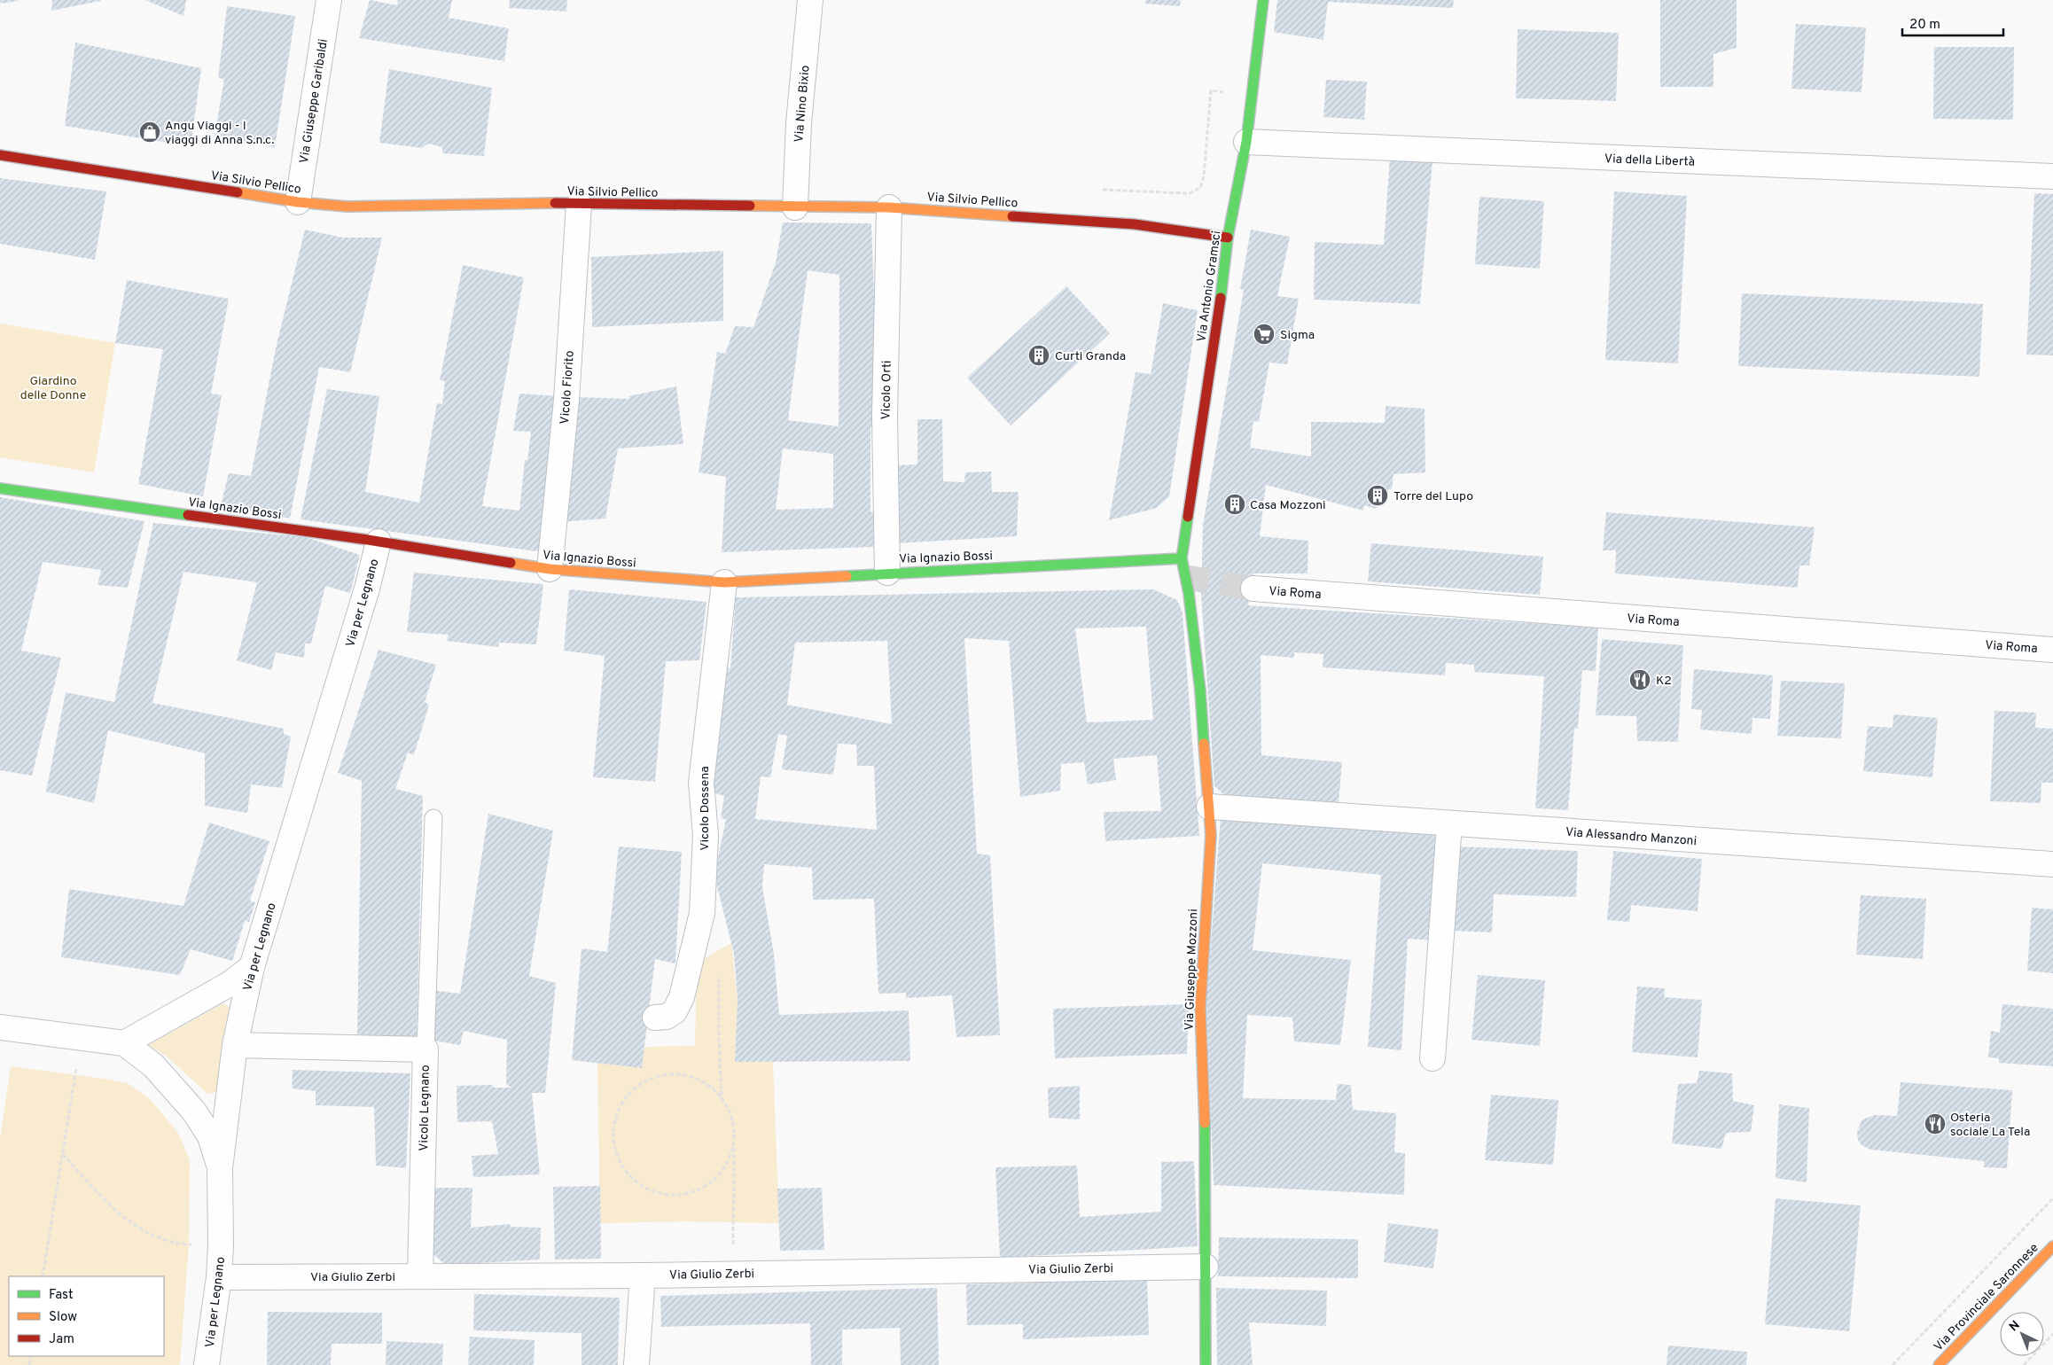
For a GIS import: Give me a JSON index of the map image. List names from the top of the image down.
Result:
{
  "streets": {
    "street": [
      "Via Giuseppe Garibaldi",
      "Via Nino Bixio",
      "Via della Libertà",
      "Via Silvio Pellico",
      "Via Antonio Gramsci",
      "Vicolo Fiorito",
      "Vicolo Orti",
      "Via Ignazio Bossi",
      "Via Roma",
      "Via per Legnano",
      "Vicolo Dossena",
      "Via Alessandro Manzoni",
      "Via Giuseppe Mozzoni",
      "Vicolo Legnano",
      "Via Giulio Zerbi",
      "Via Provinciale Saronnese"
    ]
  },
  "crossings": [
    ["Via Giuseppe Garibaldi", "Via Silvio Pellico"],
    ["Via Nino Bixio", "Via Silvio Pellico"],
    ["Via della Libertà", "Via Antonio Gramsci"],
    ["Via Silvio Pellico", "Via Antonio Gramsci"],
    ["Via Silvio Pellico", "Vicolo Fiorito"],
    ["Via Silvio Pellico", "Vicolo Orti"],
    ["Via Antonio Gramsci", "Via Ignazio Bossi"],
    ["Via Antonio Gramsci", "Via Giuseppe Mozzoni"],
    ["Vicolo Fiorito", "Via Ignazio Bossi"],
    ["Vicolo Orti", "Via Ignazio Bossi"],
    ["Via Ignazio Bossi", "Via per Legnano"],
    ["Via Ignazio Bossi", "Vicolo Dossena"],
    ["Via per Legnano", "Vicolo Legnano"],
    ["Via per Legnano", "Via Giulio Zerbi"],
    ["Via Alessandro Manzoni", "Via Giuseppe Mozzoni"],
    ["Via Giuseppe Mozzoni", "Via Giulio Zerbi"],
    ["Vicolo Legnano", "Via Giulio Zerbi"]
  ],
  "parks": ["Giardino delle Donne"],
  "places": {
    "shop": ["Angu Viaggi - I viaggi di Anna S.n.c."],
    "supermarket": ["Sigma"],
    "building": ["Curti Granda", "Torre del Lupo", "Casa Mozzoni"],
    "restaurant": ["K2", "Osteria sociale La Tela"]
  },
  "legend": ["Fast", "Slow", "Jam"],
  "scale_bar": "20 m",
  "north": "top left"
}
